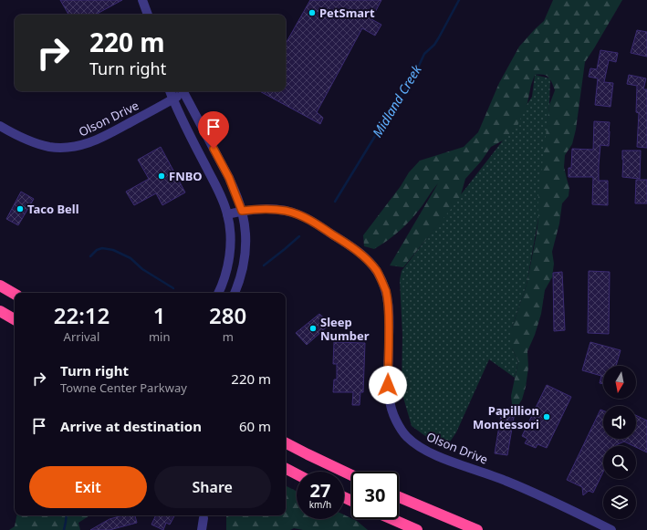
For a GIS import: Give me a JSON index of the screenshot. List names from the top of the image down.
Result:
{
  "streets": {
    "street": ["Olson Drive"]
  },
  "water": ["Midland Creek"],
  "places": [
    "PetSmart",
    "FNBO",
    "Taco Bell",
    "Sleep Number",
    "Papillion Montessori"
  ],
  "north": "bottom",
  "page": {
    "turn": ["220 m", "Turn right"],
    "eta": [
      "22:12",
      "Arrival",
      "1",
      "min",
      "280",
      "m"
    ],
    "list": [
      {
        "name": "Turn right",
        "note": "Towne Center Parkway",
        "value": "220 m"
      },
      {
        "name": "Arrive at destination",
        "value": "60 m"
      }
    ],
    "buttons": ["Exit", "Share"],
    "speed": "27 km/h",
    "limit": "30"
  }
}
